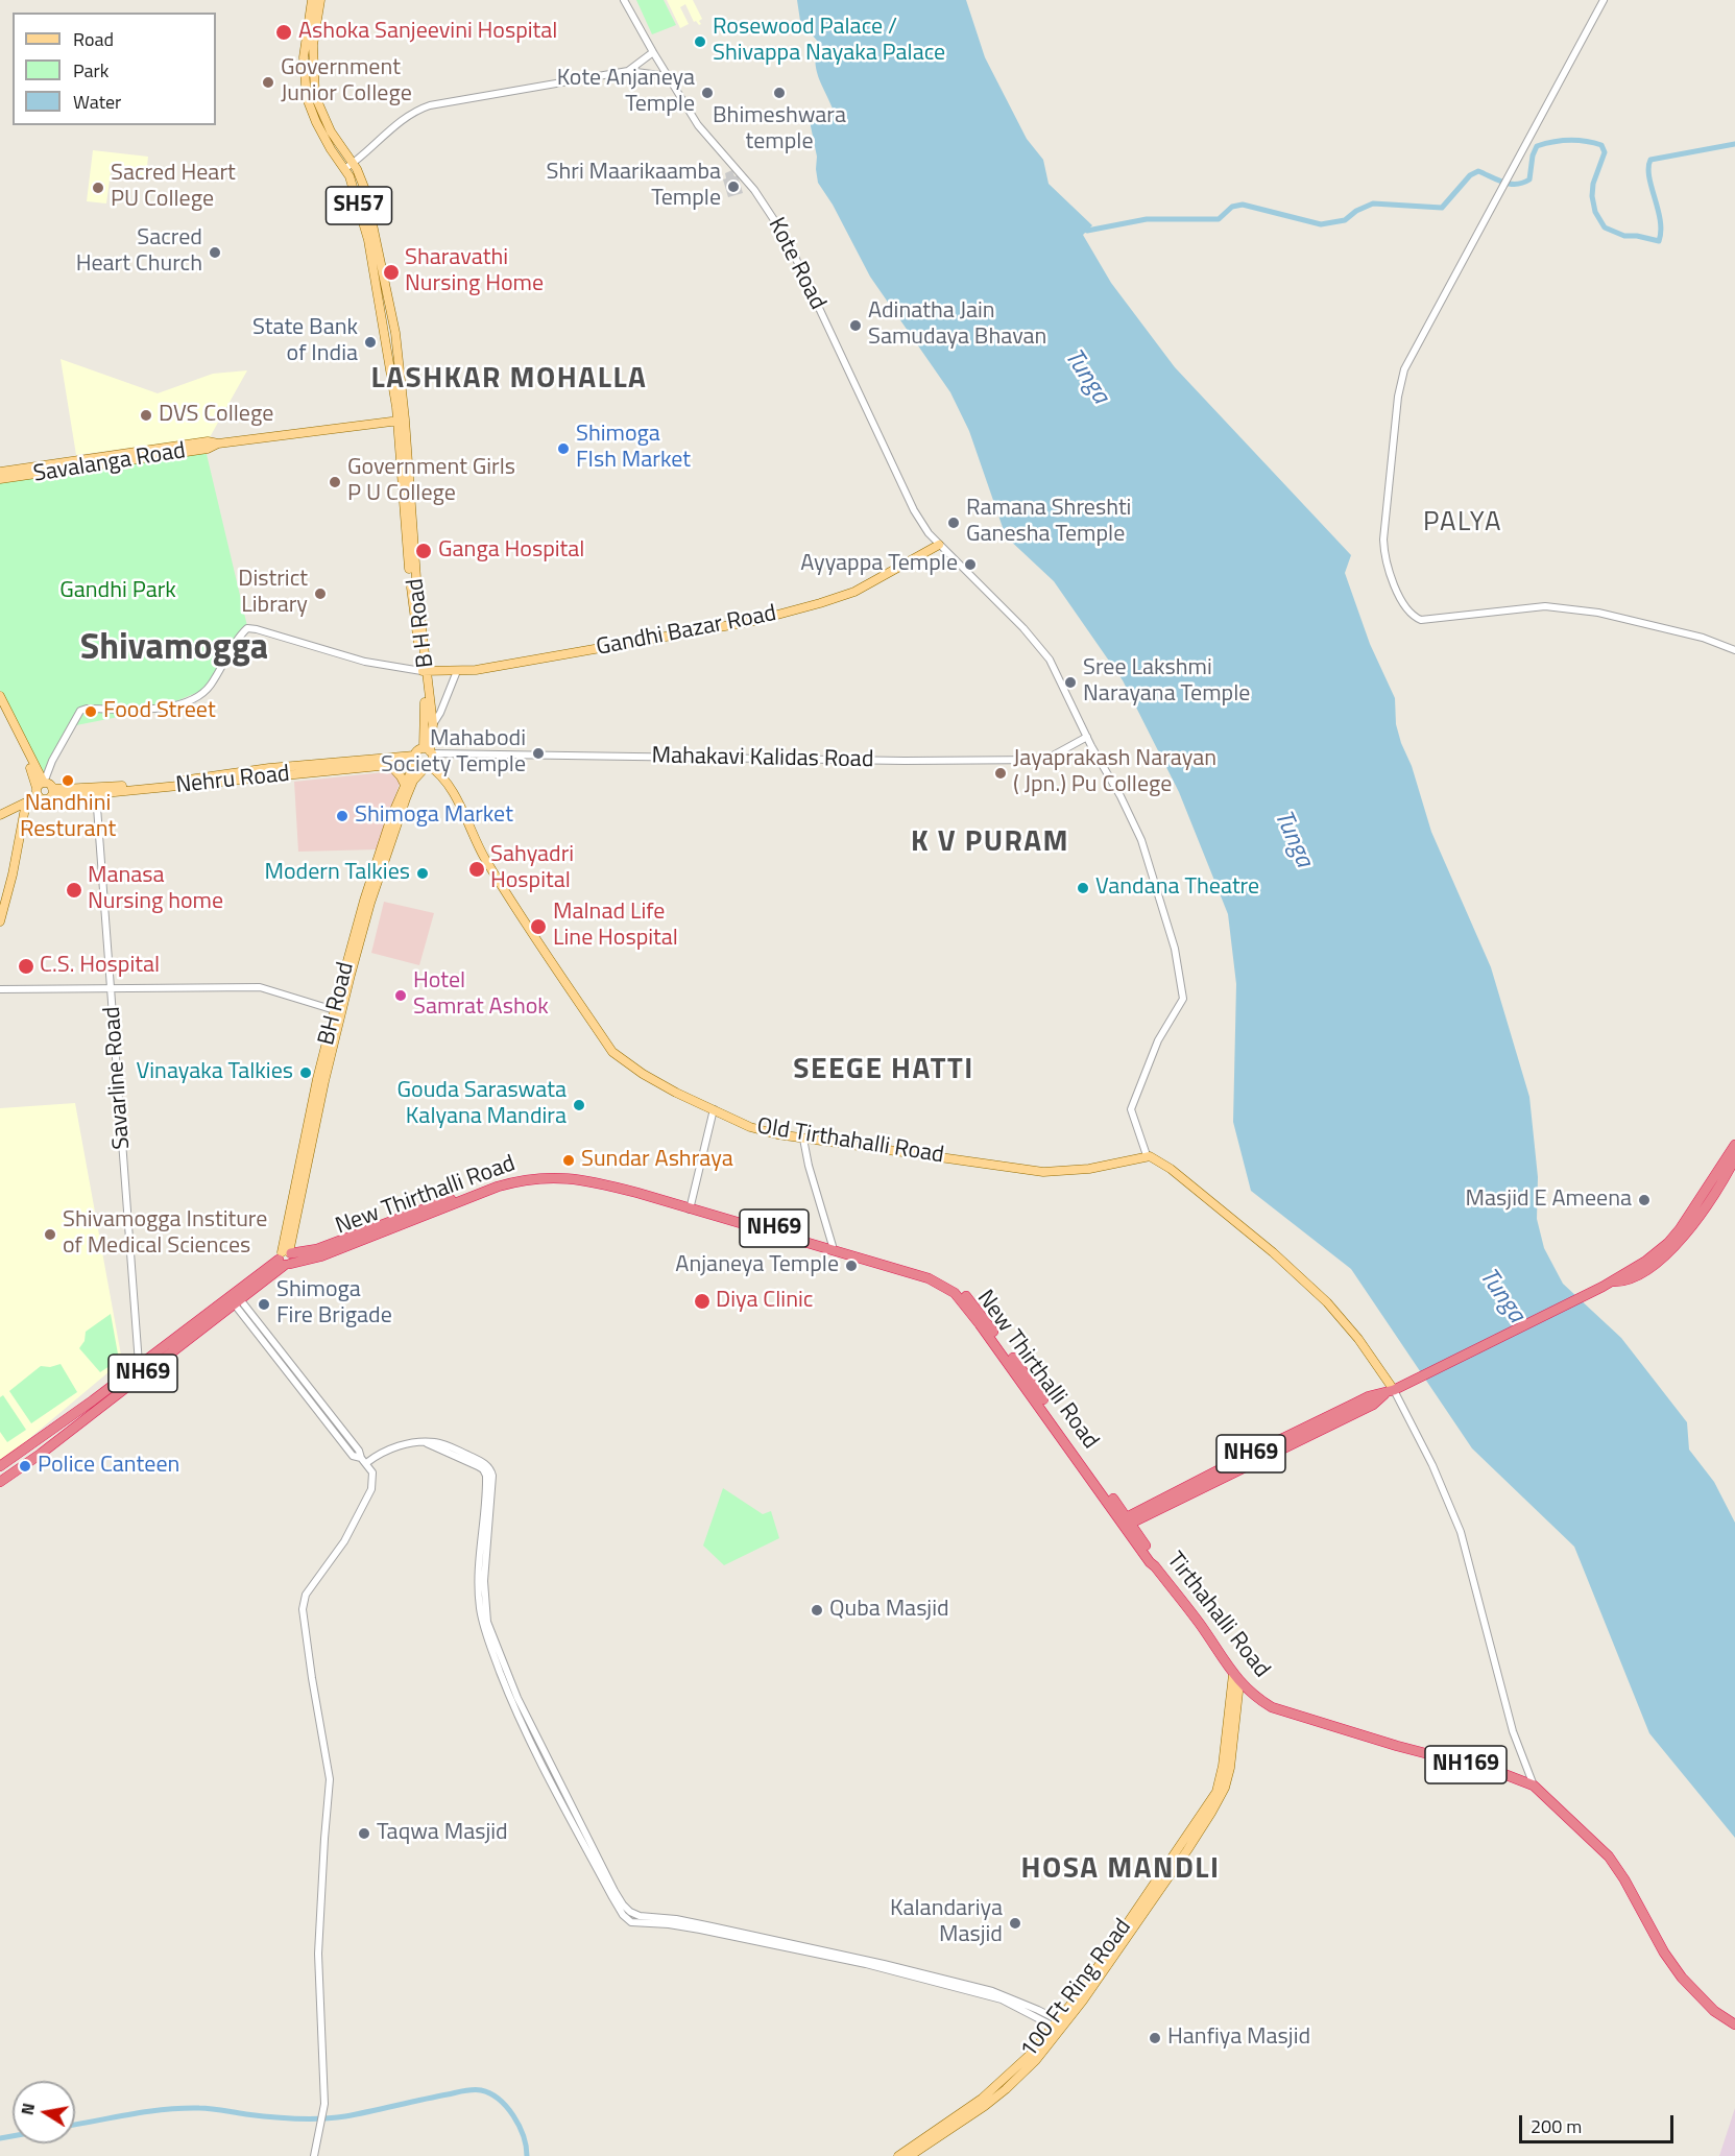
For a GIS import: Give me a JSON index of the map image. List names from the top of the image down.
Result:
{
  "streets": {
    "highway": [
      "New Thirthalli Road",
      "NH69",
      "Tirthahalli Road",
      "NH169"
    ],
    "main road": [
      "SH57",
      "Savalanga Road",
      "B H Road",
      "Gandhi Bazar Road",
      "Nehru Road",
      "BH Road",
      "Old Tirthahalli Road",
      "100 Ft Ring Road"
    ],
    "street": ["Kote Road", "Mahakavi Kalidas Road", "Savarline Road"]
  },
  "crossings": [
    ["SH57", "Savalanga Road"],
    ["Kote Road", "Gandhi Bazar Road"],
    ["Kote Road", "Mahakavi Kalidas Road"],
    ["Kote Road", "Old Tirthahalli Road"],
    ["B H Road", "Gandhi Bazar Road"],
    ["B H Road", "Mahakavi Kalidas Road"],
    ["B H Road", "Nehru Road"],
    ["B H Road", "BH Road"],
    ["B H Road", "Old Tirthahalli Road"],
    ["Mahakavi Kalidas Road", "Nehru Road"],
    ["Mahakavi Kalidas Road", "BH Road"],
    ["Mahakavi Kalidas Road", "Old Tirthahalli Road"],
    ["Nehru Road", "BH Road"],
    ["Nehru Road", "Savarline Road"],
    ["Nehru Road", "Old Tirthahalli Road"],
    ["BH Road", "Old Tirthahalli Road"],
    ["BH Road", "New Thirthalli Road"],
    ["BH Road", "NH69"],
    ["Savarline Road", "NH69"],
    ["New Thirthalli Road", "NH69"],
    ["New Thirthalli Road", "Tirthahalli Road"],
    ["New Thirthalli Road", "NH169"],
    ["NH69", "Tirthahalli Road"],
    ["NH69", "NH169"],
    ["Tirthahalli Road", "NH169"],
    ["Tirthahalli Road", "100 Ft Ring Road"]
  ],
  "districts": [
    "LASHKAR MOHALLA",
    "PALYA",
    "Shivamogga",
    "K V PURAM",
    "SEEGE HATTI",
    "HOSA MANDLI"
  ],
  "water": ["Tunga"],
  "parks": ["Gandhi Park"],
  "places": [
    "Ashoka Sanjeevini Hospital",
    "Rosewood Palace / Shivappa Nayaka Palace",
    "Government Junior College",
    "Kote Anjaneya Temple",
    "Bhimeshwara temple",
    "Shri Maarikaamba Temple",
    "Sacred Heart PU College",
    "Sacred Heart Church",
    "Sharavathi Nursing Home",
    "Adinatha Jain Samudaya Bhavan",
    "State Bank of India",
    "DVS College",
    "Shimoga FIsh Market",
    "Government Girls P U College",
    "Ramana Shreshti Ganesha Temple",
    "Ganga Hospital",
    "Ayyappa Temple",
    "District Library",
    "Sree Lakshmi Narayana Temple",
    "Food Street",
    "Mahabodi Society Temple",
    "Jayaprakash Narayan ( Jpn.) Pu College",
    "Nandhini Resturant",
    "Shimoga Market",
    "Sahyadri Hospital",
    "Modern Talkies",
    "Vandana Theatre",
    "Manasa Nursing home",
    "Malnad Life Line Hospital",
    "C.S. Hospital",
    "Hotel Samrat Ashok",
    "Vinayaka Talkies",
    "Gouda Saraswata Kalyana Mandira",
    "Sundar Ashraya",
    "Masjid E Ameena",
    "Shivamogga Institure of Medical Sciences",
    "Anjaneya Temple",
    "Diya Clinic",
    "Shimoga Fire Brigade",
    "Police Canteen",
    "Quba Masjid",
    "Taqwa Masjid",
    "Kalandariya Masjid",
    "Hanfiya Masjid"
  ],
  "legend": ["Road", "Park", "Water"],
  "scale_bar": "200 m",
  "north": "left"
}
